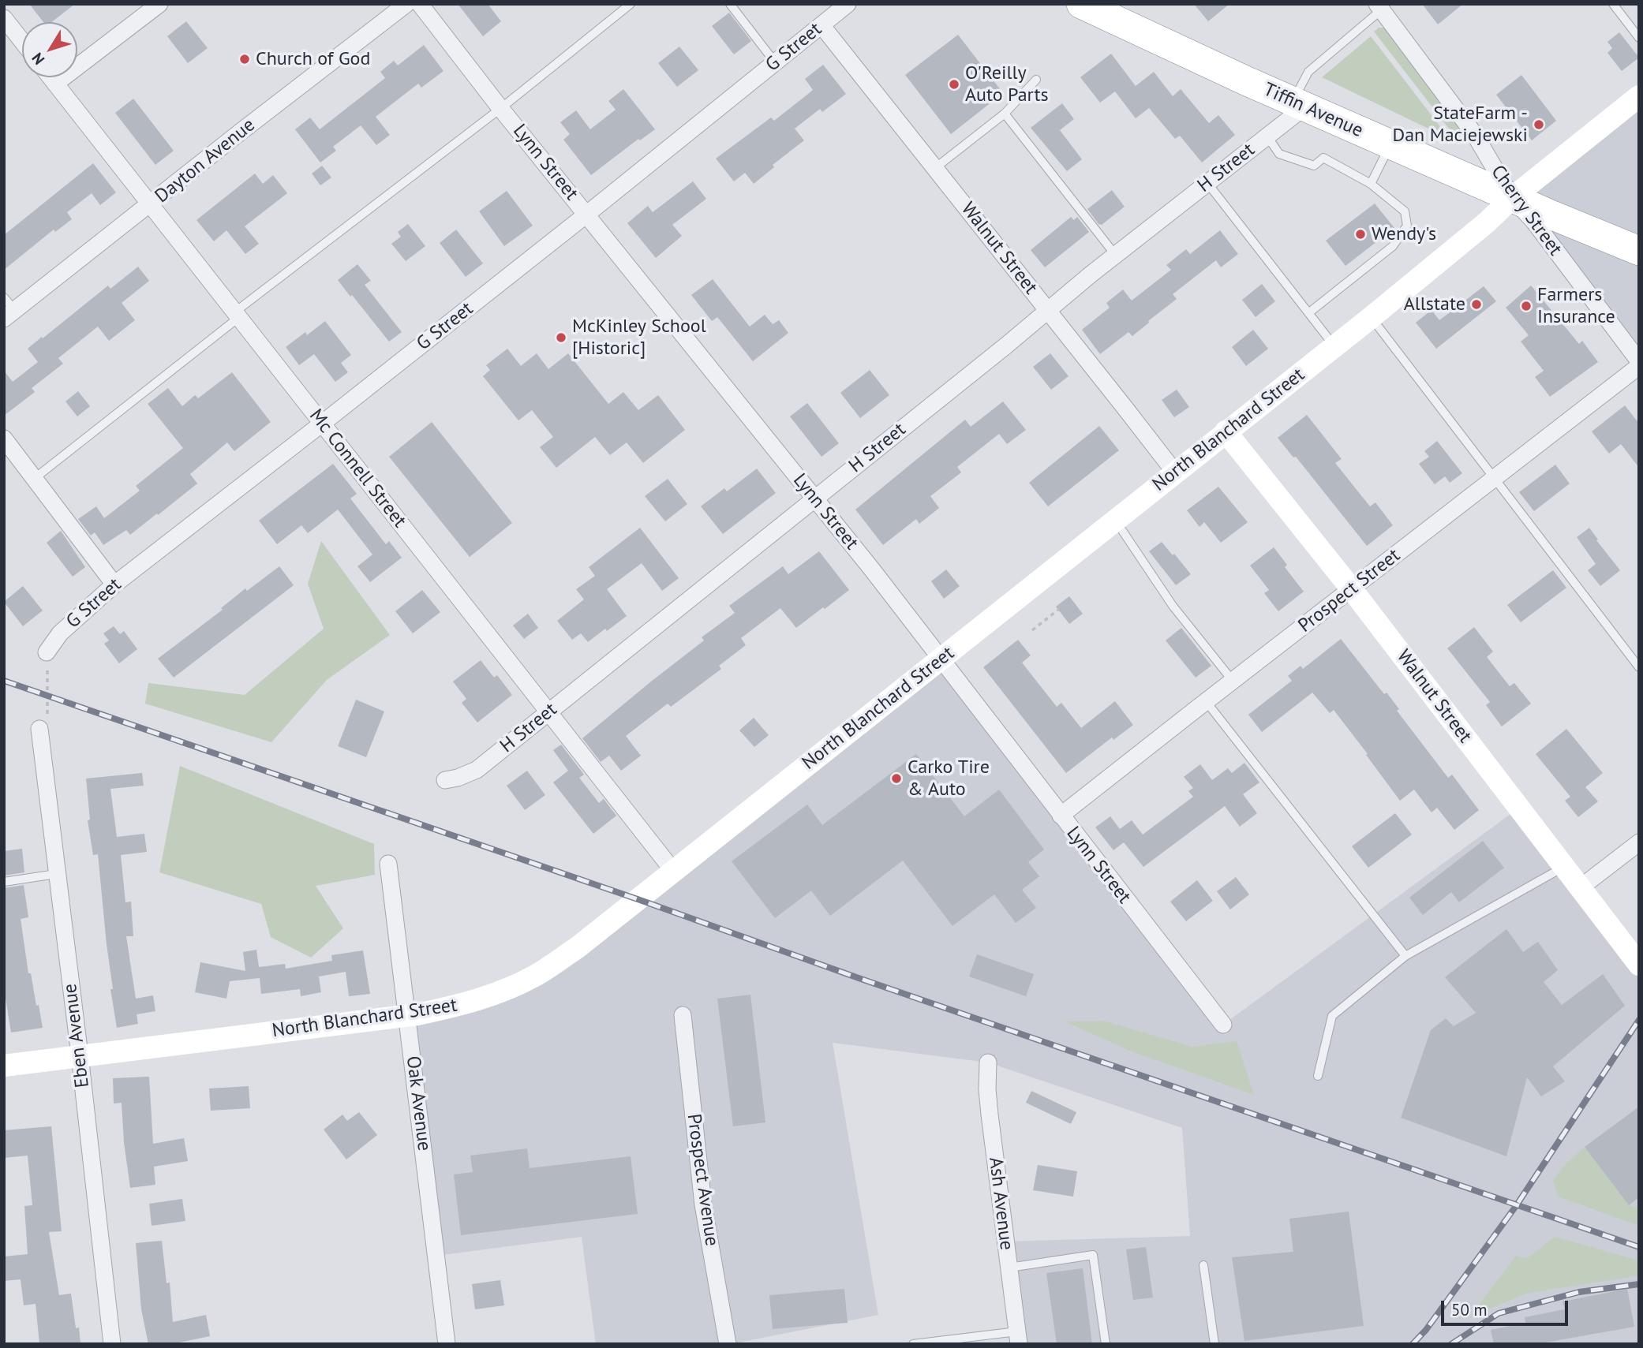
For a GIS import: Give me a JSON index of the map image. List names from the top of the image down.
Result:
{
  "streets": {
    "highway": ["Tiffin Avenue"],
    "street": [
      "G Street",
      "Dayton Avenue",
      "Lynn Street",
      "H Street",
      "Cherry Street",
      "Walnut Street",
      "North Blanchard Street",
      "Mc Connell Street",
      "Prospect Street",
      "Eben Avenue",
      "Oak Avenue",
      "Prospect Avenue",
      "Ash Avenue"
    ]
  },
  "crossings": [
    ["G Street", "Lynn Street"],
    ["G Street", "Walnut Street"],
    ["G Street", "Mc Connell Street"],
    ["Tiffin Avenue", "H Street"],
    ["Tiffin Avenue", "Cherry Street"],
    ["Tiffin Avenue", "North Blanchard Street"],
    ["Dayton Avenue", "Mc Connell Street"],
    ["Lynn Street", "H Street"],
    ["Lynn Street", "North Blanchard Street"],
    ["Lynn Street", "Prospect Street"],
    ["H Street", "Walnut Street"],
    ["H Street", "Mc Connell Street"],
    ["Cherry Street", "North Blanchard Street"],
    ["Walnut Street", "North Blanchard Street"],
    ["Walnut Street", "Prospect Street"],
    ["North Blanchard Street", "Mc Connell Street"],
    ["North Blanchard Street", "Eben Avenue"],
    ["North Blanchard Street", "Oak Avenue"]
  ],
  "places": [
    "Church of God",
    "O'Reilly Auto Parts",
    "StateFarm - Dan Maciejewski",
    "Wendy's",
    "Allstate",
    "Farmers Insurance",
    "McKinley School [Historic]",
    "Carko Tire & Auto"
  ],
  "scale_bar": "50 m",
  "north": "bottom left"
}
